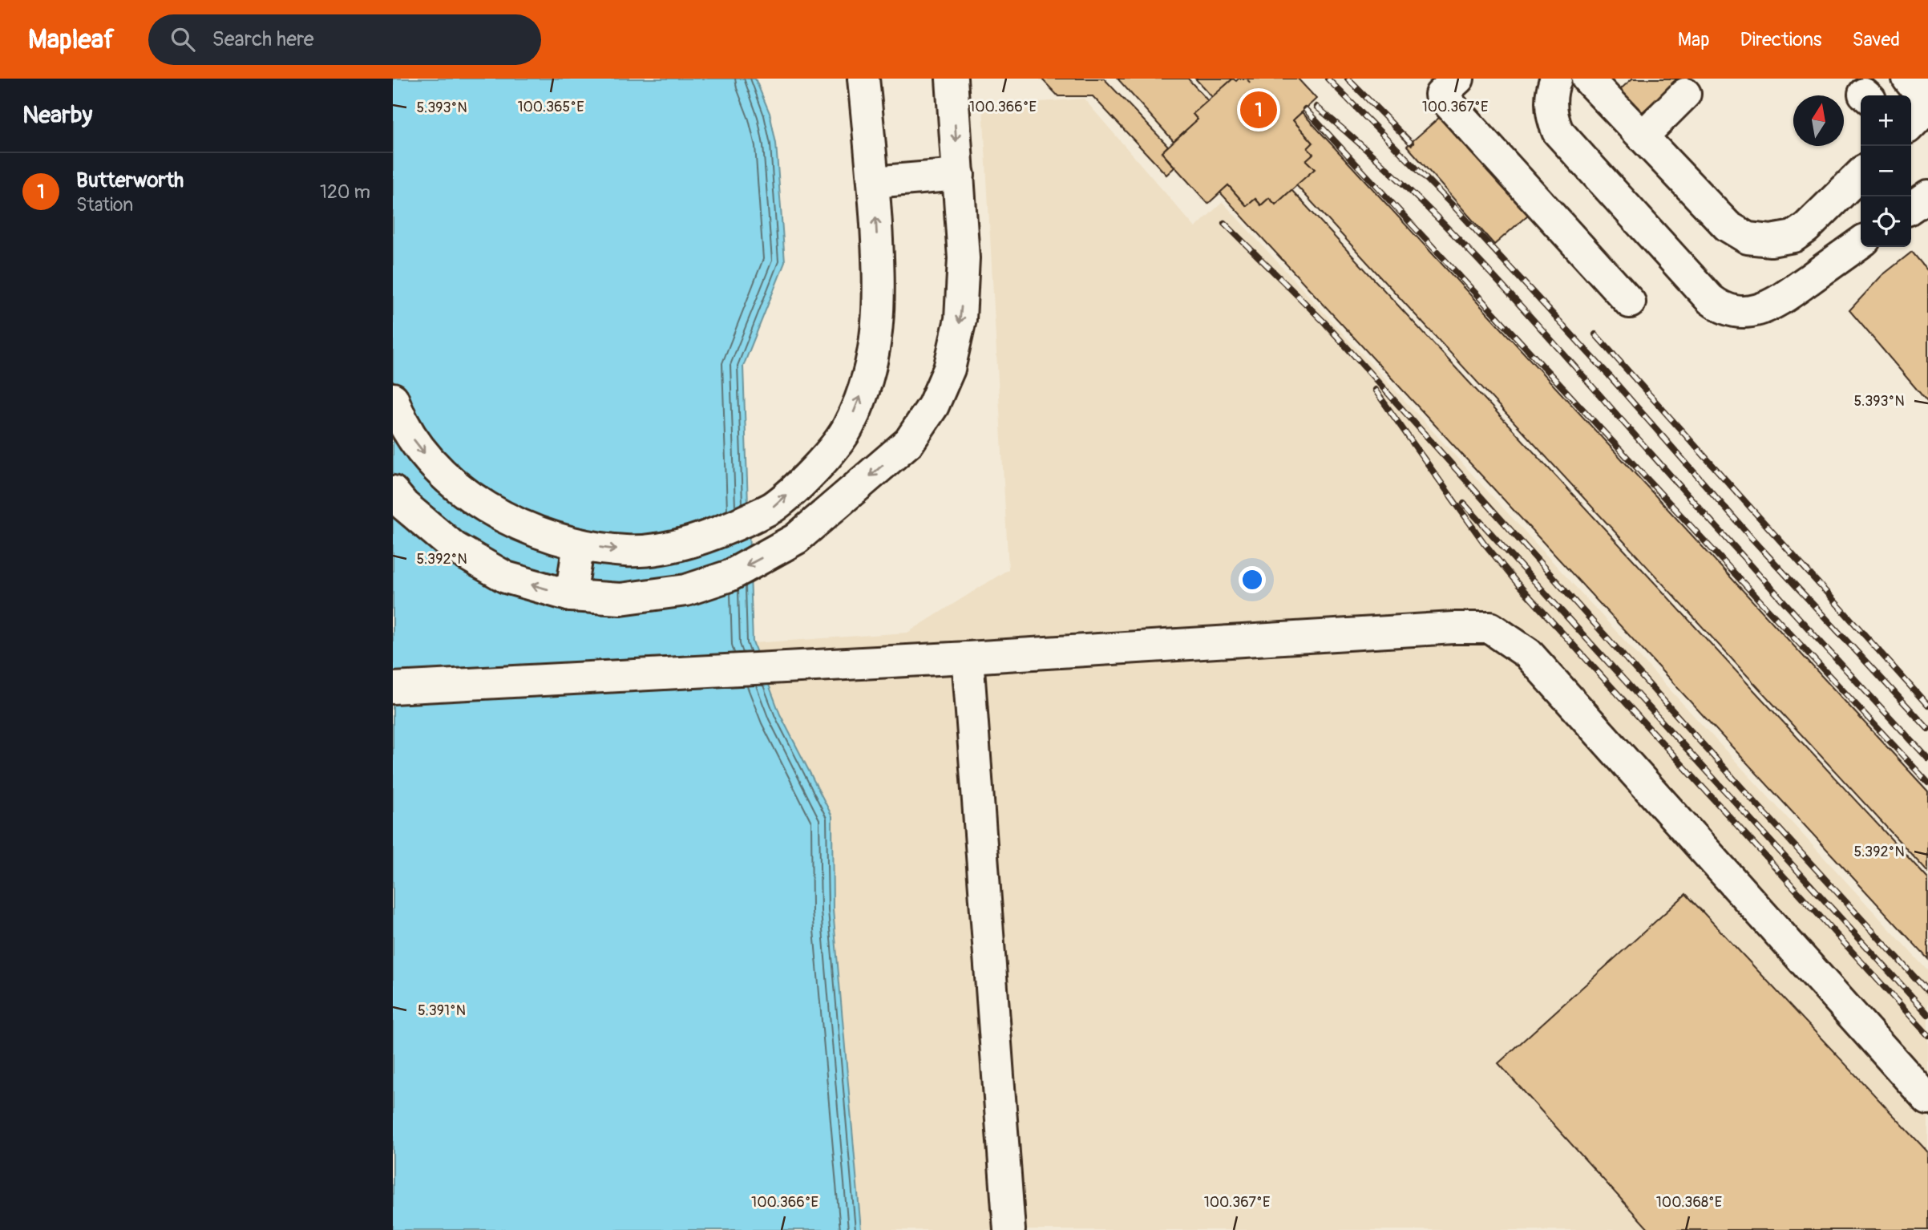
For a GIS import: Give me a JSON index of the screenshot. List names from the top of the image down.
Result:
{
  "north": "top",
  "page": {
    "header": "Mapleaf",
    "search": "Search here",
    "nav": ["Map", "Directions", "Saved"],
    "heading": "Nearby",
    "pins": "1",
    "map_buttons": ["+", "−"],
    "list": [
      {
        "mark": "1",
        "name": "Butterworth",
        "note": "Station",
        "value": "120 m"
      }
    ]
  },
  "coordinates": [
    "100.365°E",
    "100.366°E",
    "100.367°E",
    "5.393°N",
    "5.392°N",
    "5.391°N",
    "100.368°E"
  ]
}
